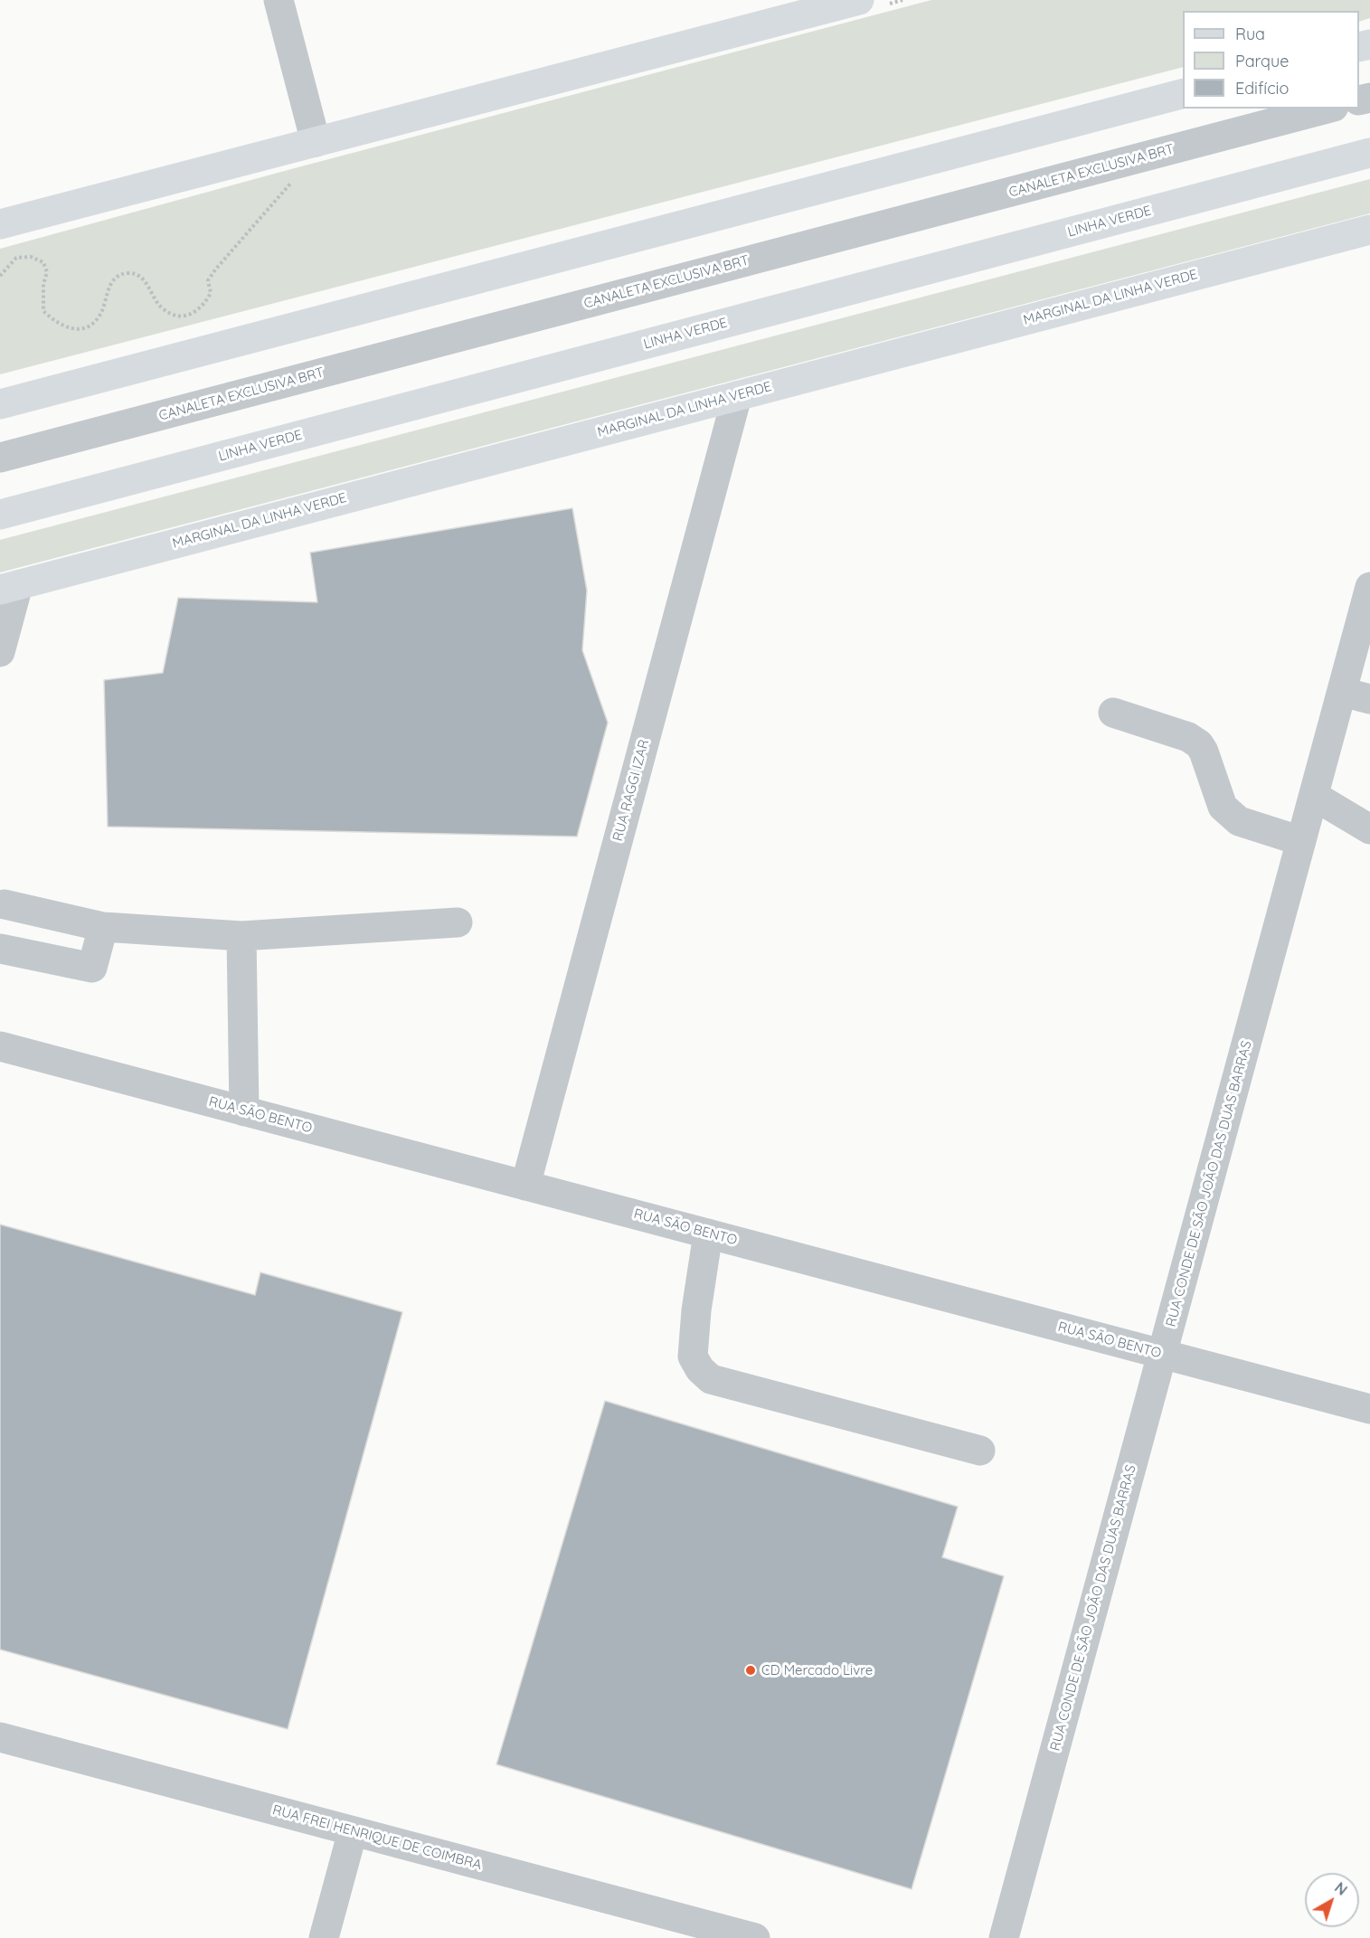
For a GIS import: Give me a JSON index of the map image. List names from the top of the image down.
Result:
{
  "streets": {
    "main road": ["LINHA VERDE", "MARGINAL DA LINHA VERDE"],
    "street": [
      "CANALETA EXCLUSIVA BRT",
      "RUA RAGGI IZAR",
      "RUA SÃO BENTO",
      "RUA CONDE DE SÃO JOÃO DAS DUAS BARRAS",
      "RUA FREI HENRIQUE DE COIMBRA"
    ]
  },
  "crossings": [
    ["MARGINAL DA LINHA VERDE", "RUA RAGGI IZAR"],
    ["RUA RAGGI IZAR", "RUA SÃO BENTO"],
    ["RUA SÃO BENTO", "RUA CONDE DE SÃO JOÃO DAS DUAS BARRAS"]
  ],
  "places": ["CD Mercado Livre"],
  "legend": ["Rua", "Parque", "Edifício"],
  "north": "top right"
}
